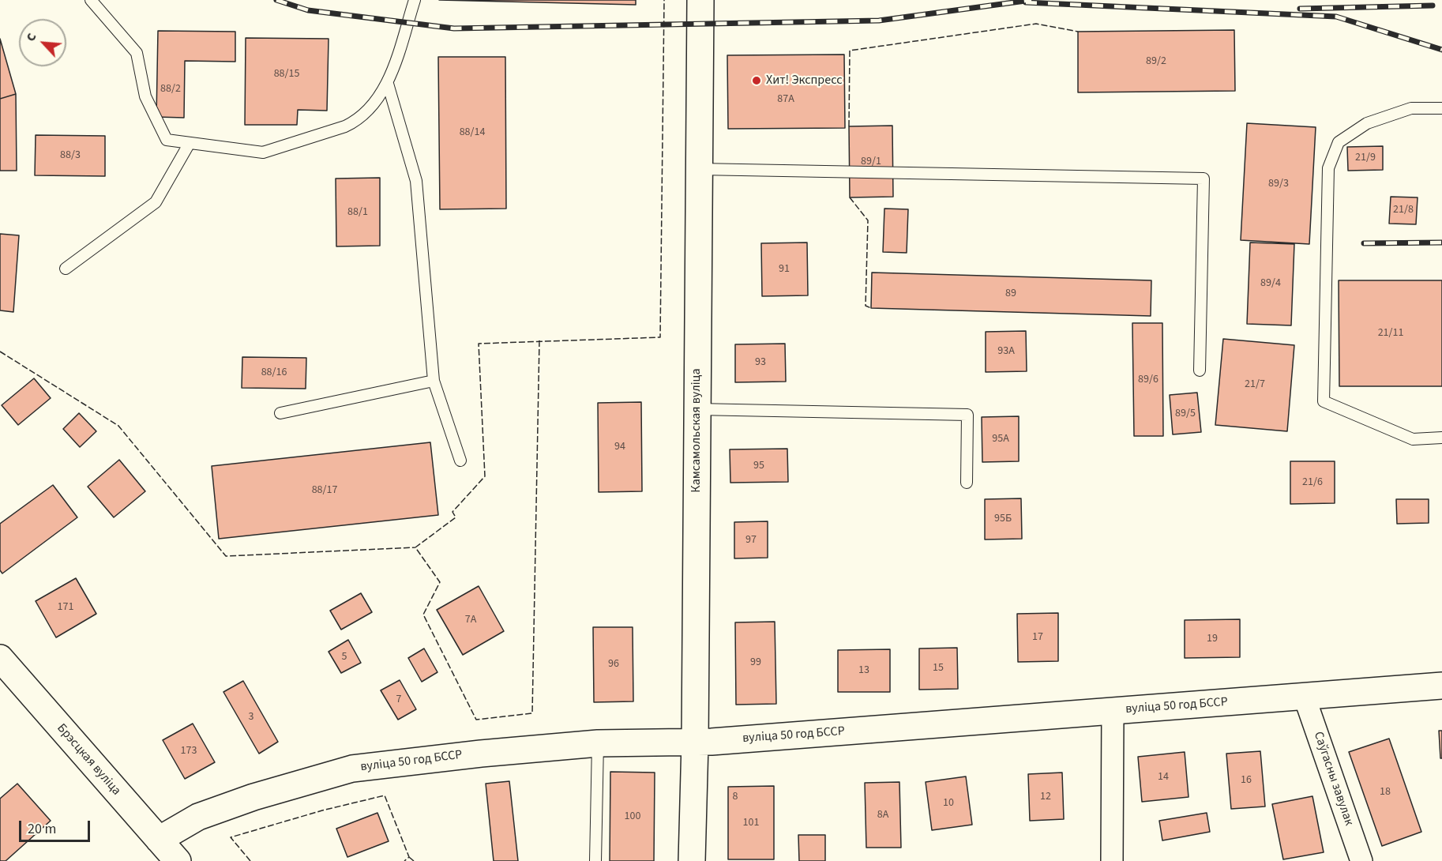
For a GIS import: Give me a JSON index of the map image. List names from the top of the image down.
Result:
{
  "streets": {
    "main road": ["Камсамольская вуліца", "вуліца 50 год БССР", "Брэсцкая вуліца"],
    "street": ["Саўгасны завулак"]
  },
  "crossings": [
    ["Камсамольская вуліца", "вуліца 50 год БССР"],
    ["вуліца 50 год БССР", "Брэсцкая вуліца"],
    ["вуліца 50 год БССР", "Саўгасны завулак"]
  ],
  "places": ["Хит! Экспресс"],
  "house_numbers": [
    "89/2",
    "88/15",
    "88/2",
    "87А",
    "88/14",
    "88/3",
    "21/9",
    "89/1",
    "89/3",
    "21/8",
    "88/1",
    "91",
    "89/4",
    "89",
    "21/11",
    "93А",
    "93",
    "88/16",
    "89/6",
    "21/7",
    "89/5",
    "95А",
    "94",
    "95",
    "21/6",
    "88/17",
    "95Б",
    "97",
    "171",
    "7А",
    "17",
    "19",
    "5",
    "99",
    "96",
    "15",
    "13",
    "7",
    "3",
    "173",
    "14",
    "16",
    "18",
    "8",
    "12",
    "10",
    "8А",
    "100",
    "101"
  ],
  "scale_bar": "20 m",
  "north": "top left"
}
